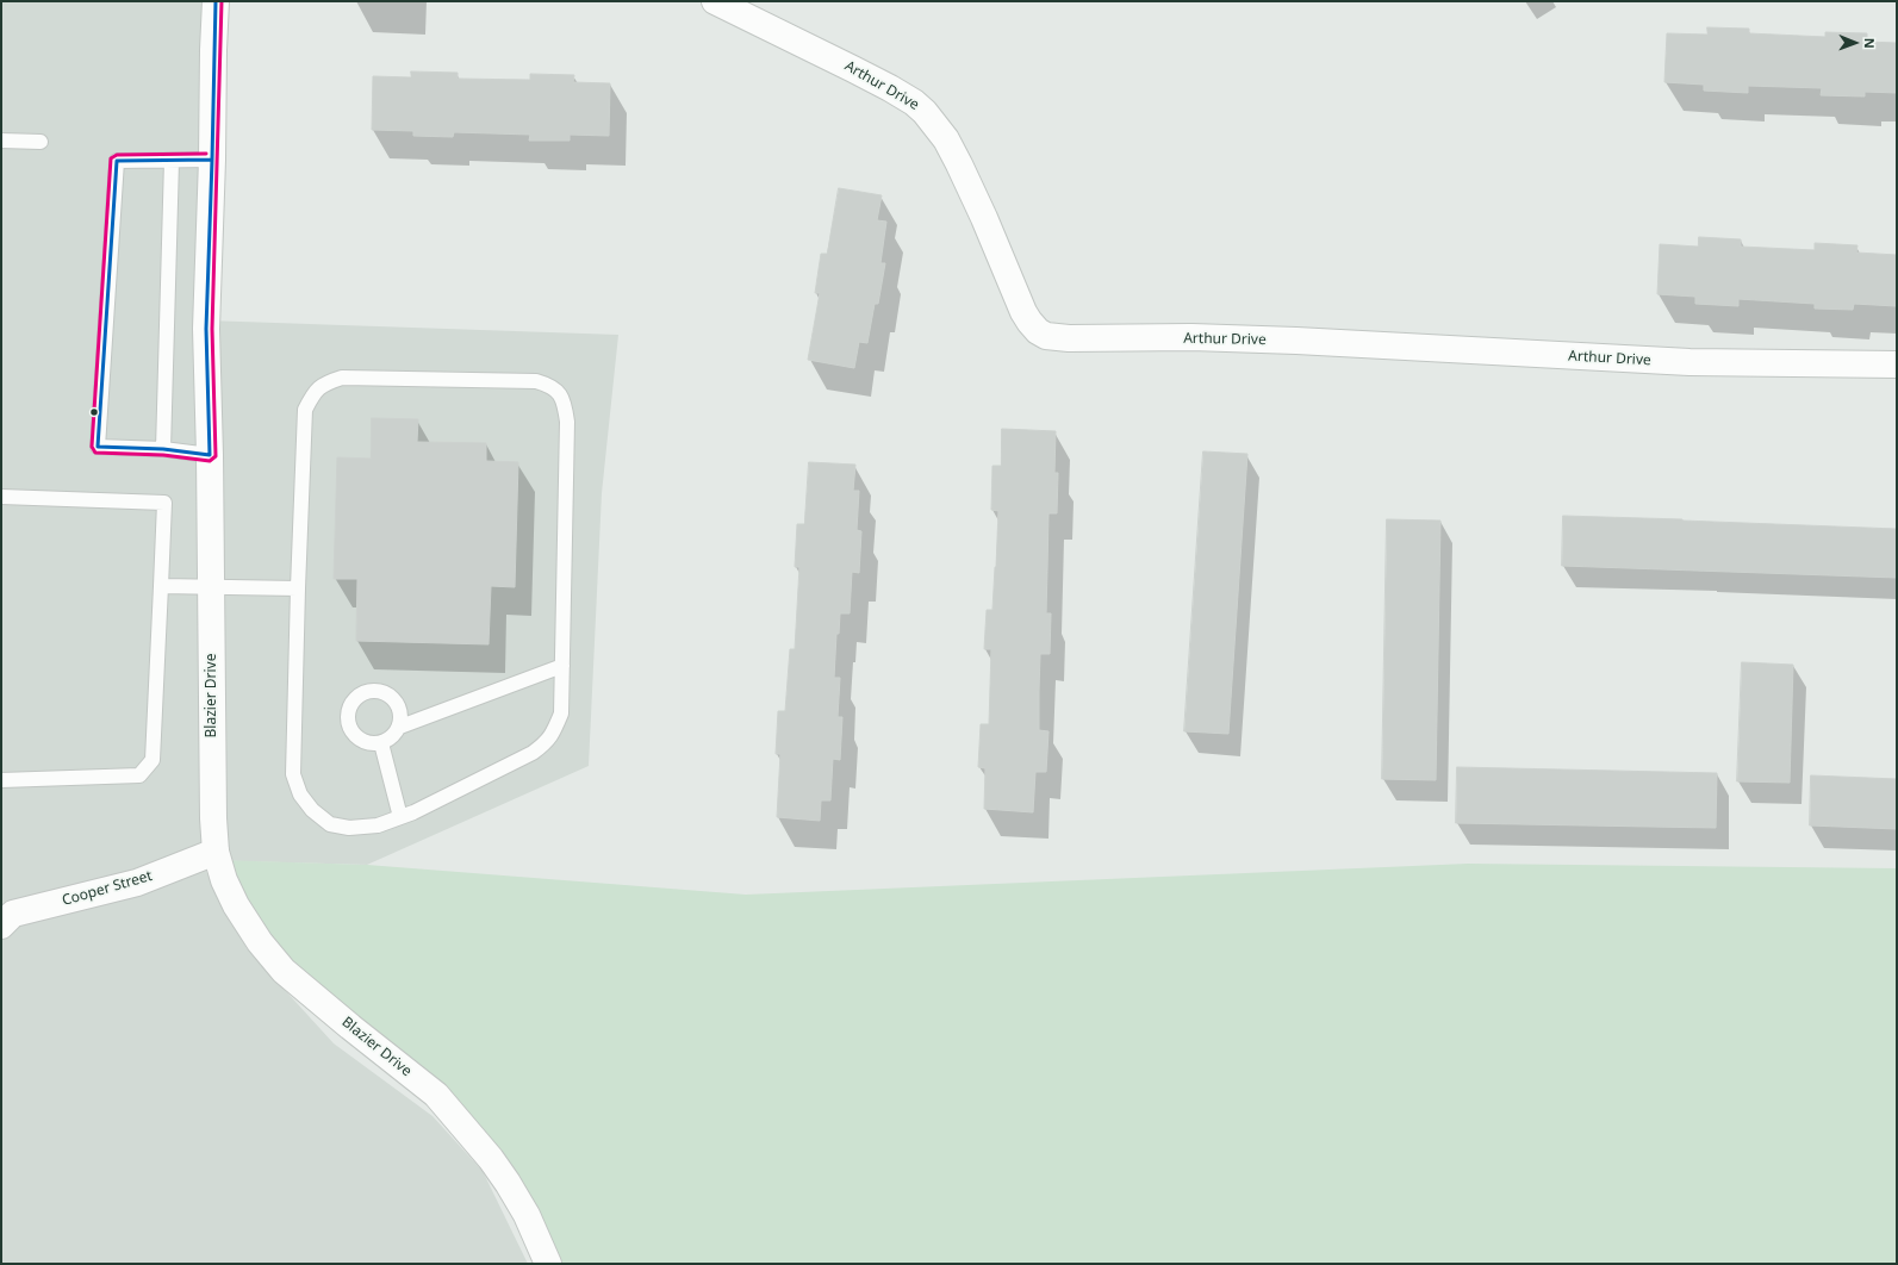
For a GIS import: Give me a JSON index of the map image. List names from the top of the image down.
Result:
{
  "streets": {
    "street": ["Arthur Drive", "Blazier Drive", "Cooper Street"]
  },
  "crossings": [
    ["Blazier Drive", "Cooper Street"]
  ],
  "north": "right"
}
